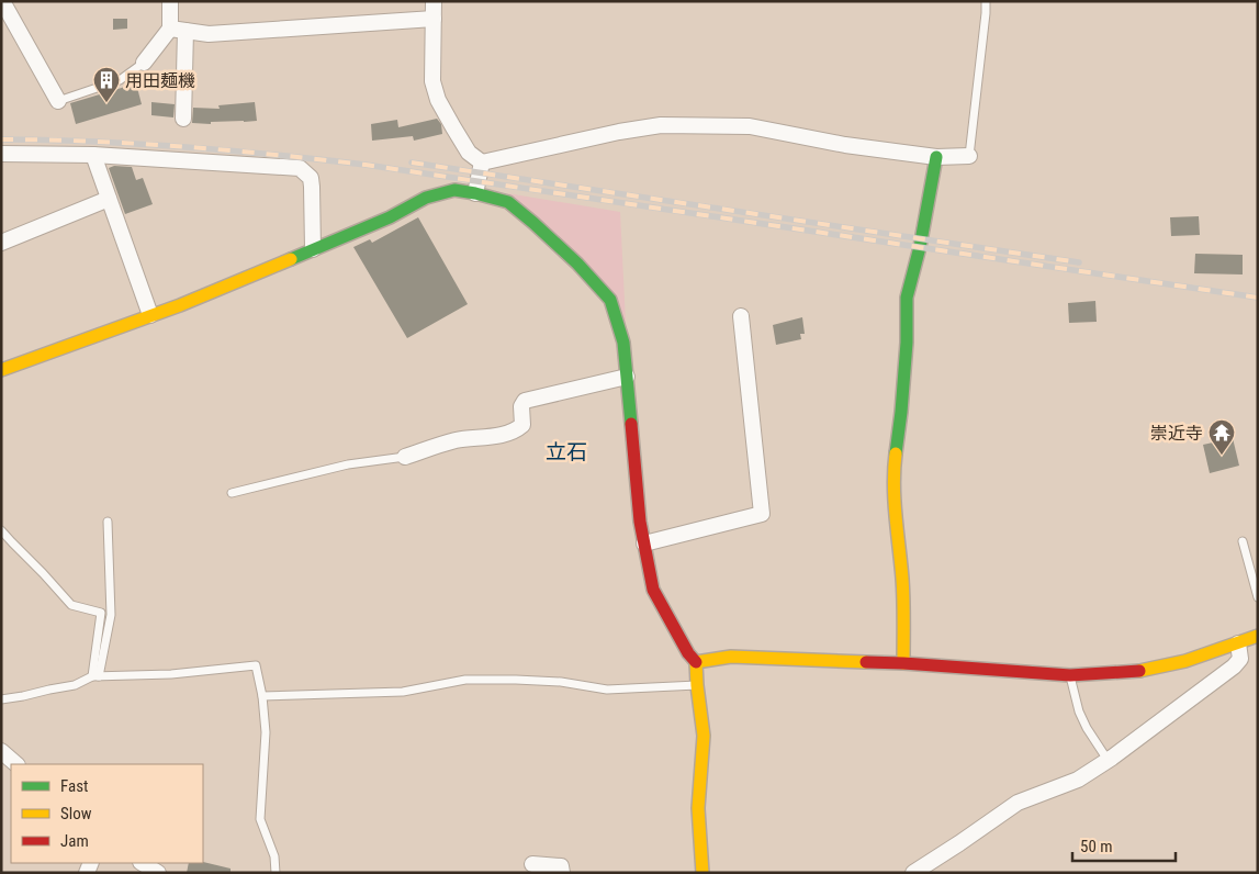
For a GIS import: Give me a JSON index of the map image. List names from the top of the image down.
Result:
{
  "districts": ["立石"],
  "places": {
    "building": ["用田麺機"],
    "temple": ["崇近寺"]
  },
  "legend": ["Fast", "Slow", "Jam"],
  "scale_bar": "50 m"
}
